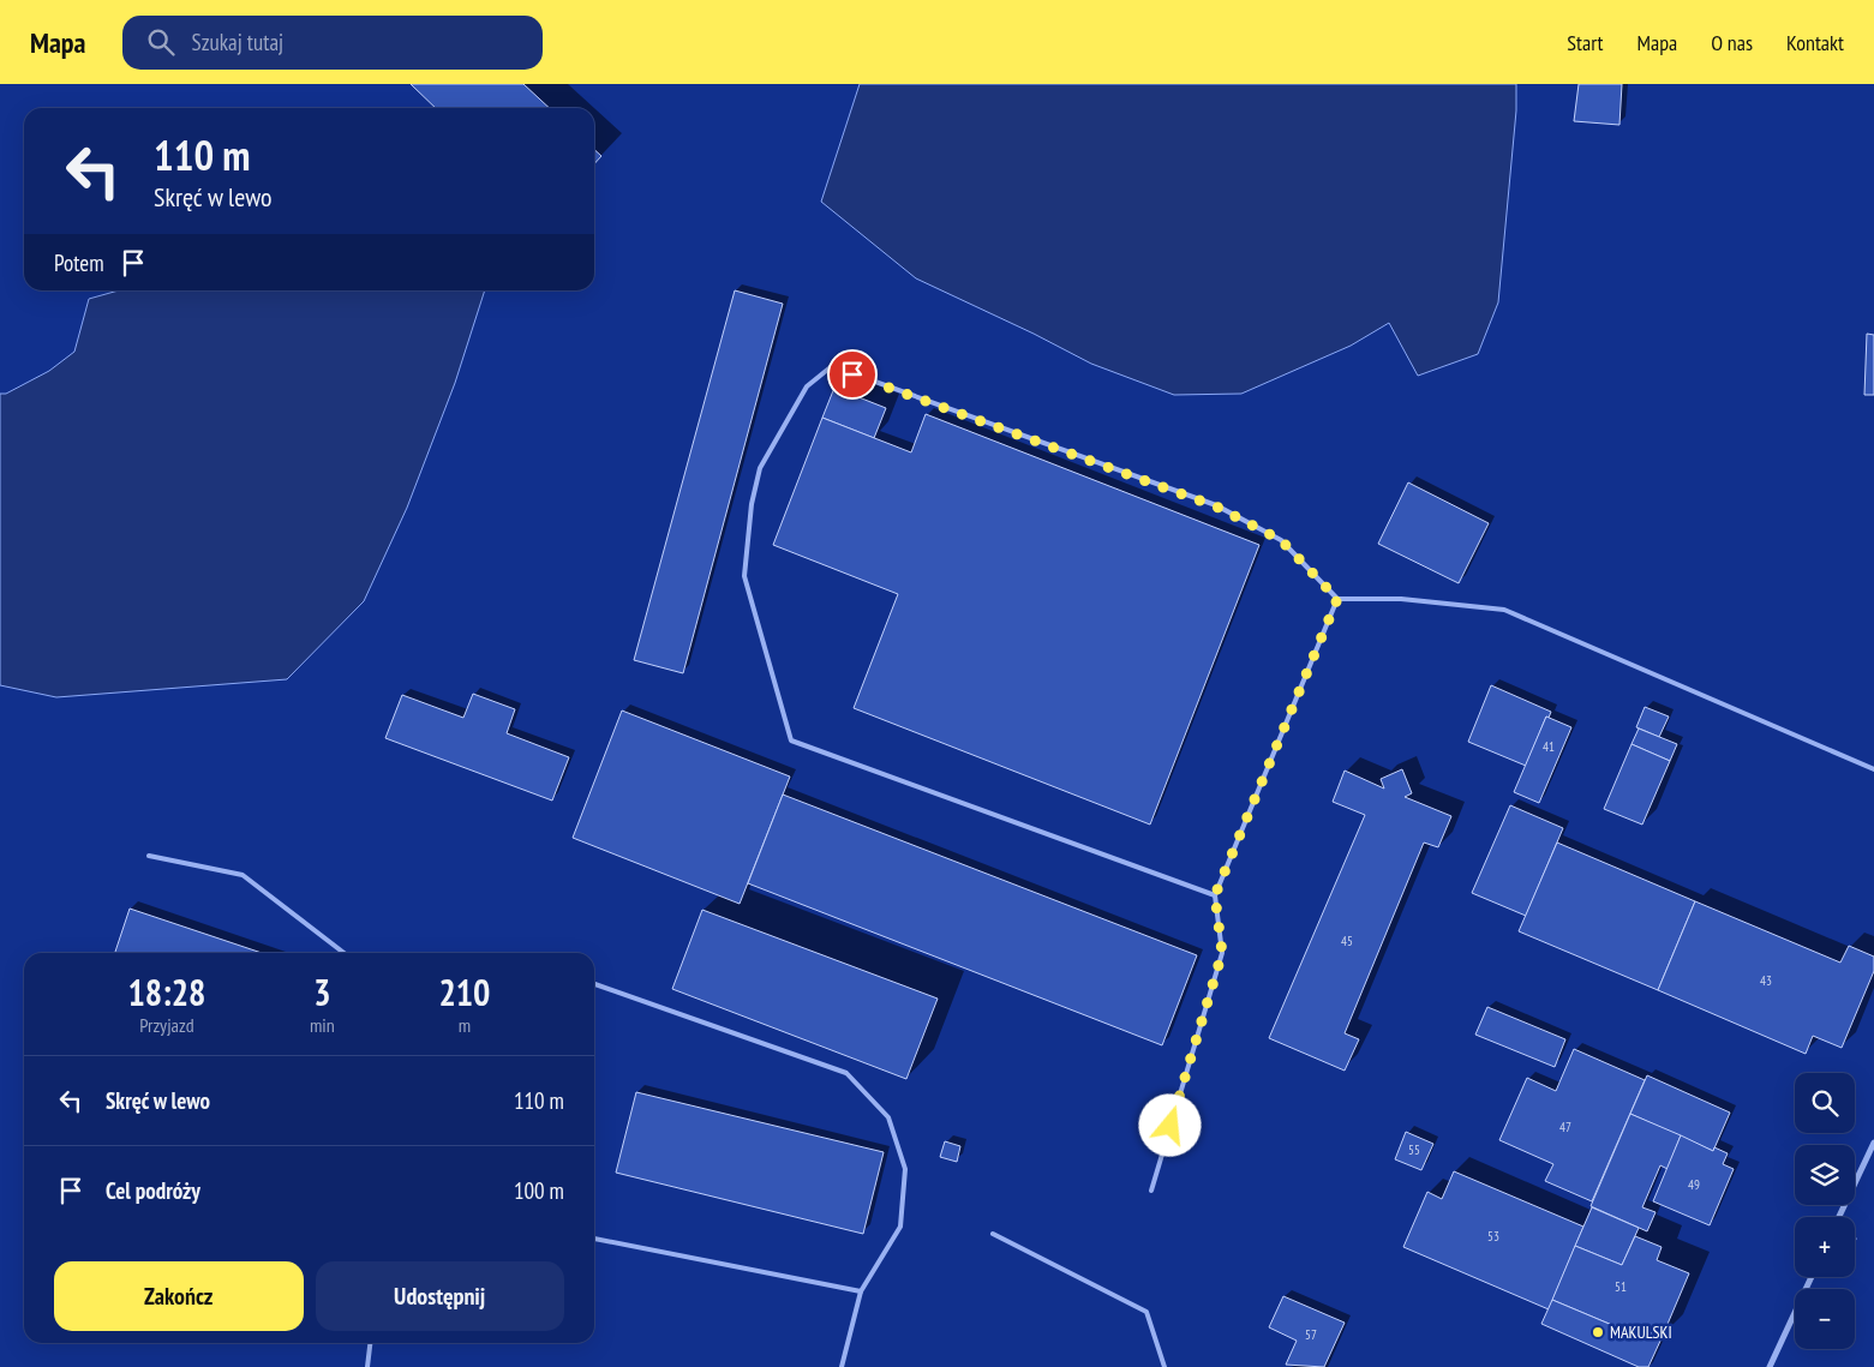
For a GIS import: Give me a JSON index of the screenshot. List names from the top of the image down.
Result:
{
  "places": ["MAKULSKI"],
  "house_numbers": [
    "41",
    "45",
    "43",
    "47",
    "55",
    "49",
    "53",
    "51",
    "57"
  ],
  "page": {
    "header": "Mapa",
    "search": "Szukaj tutaj",
    "nav": [
      "Start",
      "Mapa",
      "O nas",
      "Kontakt"
    ],
    "turn": ["110 m", "Skręć w lewo"],
    "then": "Potem",
    "eta": [
      "18:28",
      "Przyjazd",
      "3",
      "min",
      "210",
      "m"
    ],
    "list": [
      {
        "name": "Skręć w lewo",
        "value": "110 m"
      },
      {
        "name": "Cel podróży",
        "value": "100 m"
      }
    ],
    "map_buttons": ["+", "−"],
    "buttons": ["Zakończ", "Udostępnij"]
  }
}
